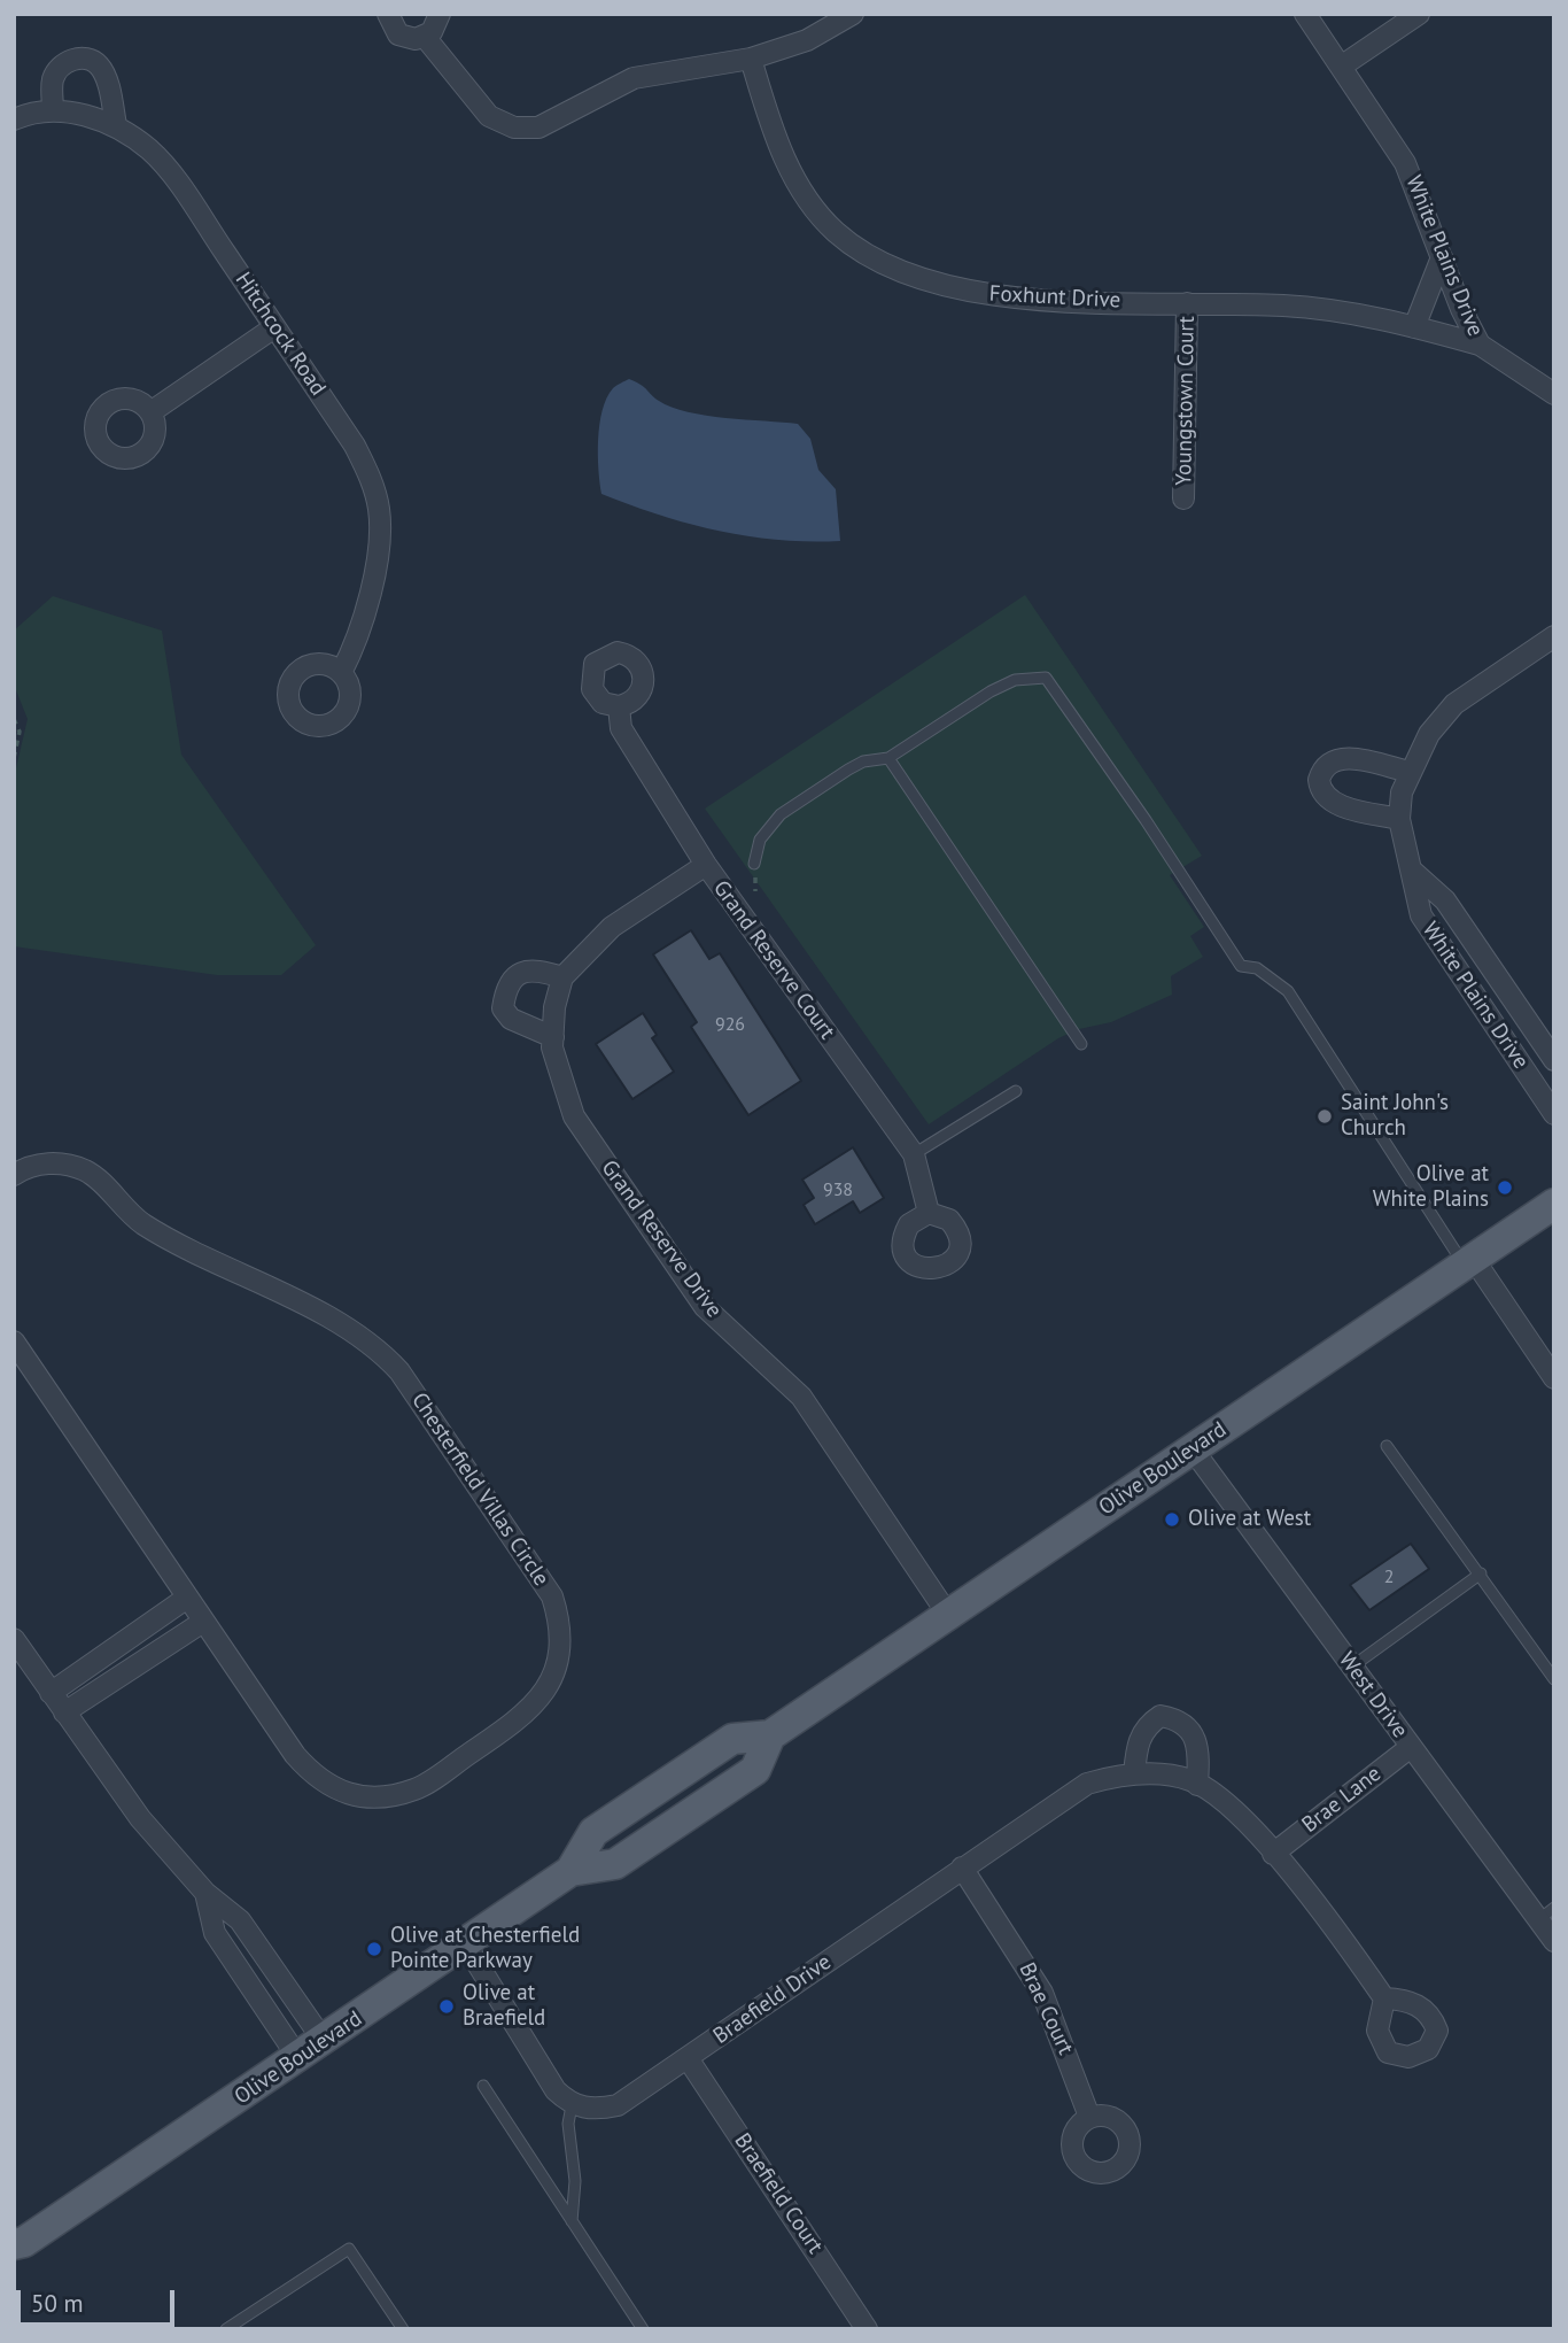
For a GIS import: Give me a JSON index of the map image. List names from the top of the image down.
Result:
{
  "streets": {
    "main road": ["Olive Boulevard"],
    "street": [
      "White Plains Drive",
      "Foxhunt Drive",
      "Hitchcock Road",
      "Youngstown Court",
      "Grand Reserve Court",
      "Grand Reserve Drive",
      "Chesterfield Villas Circle",
      "West Drive",
      "Brae Lane",
      "Braefield Drive",
      "Brae Court",
      "Braefield Court"
    ]
  },
  "crossings": [
    ["White Plains Drive", "Foxhunt Drive"],
    ["Foxhunt Drive", "Youngstown Court"],
    ["Grand Reserve Drive", "Olive Boulevard"],
    ["Olive Boulevard", "West Drive"],
    ["West Drive", "Brae Lane"],
    ["Brae Lane", "Braefield Drive"],
    ["Braefield Drive", "Brae Court"],
    ["Braefield Drive", "Braefield Court"]
  ],
  "places": [
    "Saint John's Church",
    "Olive at White Plains",
    "Olive at West",
    "Olive at Chesterfield Pointe Parkway",
    "Olive at Braefield"
  ],
  "house_numbers": ["926", "938", "2"],
  "scale_bar": "50 m"
}
